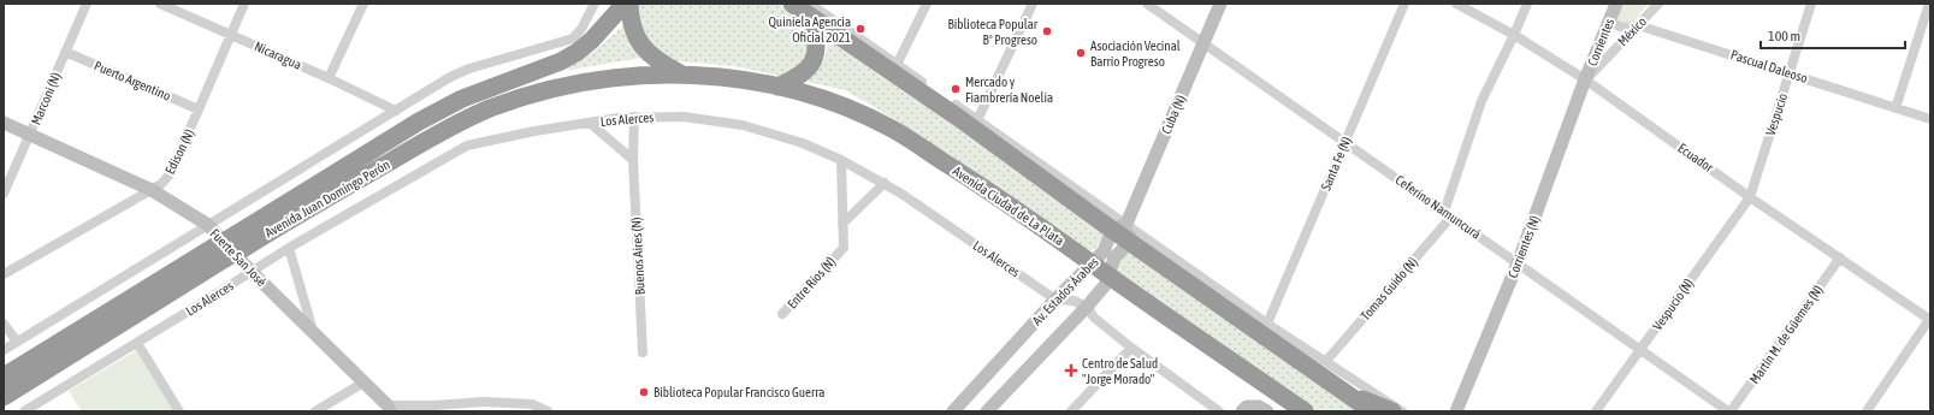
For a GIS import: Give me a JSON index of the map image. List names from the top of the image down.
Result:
{
  "streets": {
    "highway": ["Avenida Juan Domingo Perón", "Avenida Ciudad de La Plata"],
    "street": [
      "México",
      "Corrientes",
      "Nicaragua",
      "Pascual Daleoso",
      "Puerto Argentino",
      "Marconi (N)",
      "Cuba (N)",
      "Vespucio",
      "Los Alerces",
      "Edison (N)",
      "Ecuador",
      "Santa Fe (N)",
      "Ceferino Namuncurá",
      "Corrientes (N)",
      "Buenos Aires (N)",
      "Fuerte San José",
      "Entre Ríos (N)",
      "Tomas Guido (N)",
      "Av. Estados Árabes",
      "Vespucio (N)",
      "Martín M. de Güemes (N)"
    ]
  },
  "crossings": [
    ["México", "Corrientes"],
    ["México", "Pascual Daleoso"],
    ["México", "Ecuador"],
    ["México", "Corrientes (N)"],
    ["Corrientes", "Pascual Daleoso"],
    ["Corrientes", "Ecuador"],
    ["Corrientes", "Corrientes (N)"],
    ["Nicaragua", "Edison (N)"],
    ["Pascual Daleoso", "Vespucio"],
    ["Puerto Argentino", "Marconi (N)"],
    ["Puerto Argentino", "Edison (N)"],
    ["Marconi (N)", "Fuerte San José"],
    ["Cuba (N)", "Ceferino Namuncurá"],
    ["Cuba (N)", "Av. Estados Árabes"],
    ["Vespucio", "Ecuador"],
    ["Vespucio", "Vespucio (N)"],
    ["Los Alerces", "Buenos Aires (N)"],
    ["Los Alerces", "Fuerte San José"],
    ["Los Alerces", "Entre Ríos (N)"],
    ["Los Alerces", "Av. Estados Árabes"],
    ["Edison (N)", "Fuerte San José"],
    ["Ecuador", "Corrientes (N)"],
    ["Ecuador", "Tomas Guido (N)"],
    ["Ecuador", "Vespucio (N)"],
    ["Ecuador", "Martín M. de Güemes (N)"],
    ["Santa Fe (N)", "Ceferino Namuncurá"],
    ["Avenida Juan Domingo Perón", "Avenida Ciudad de La Plata"],
    ["Avenida Ciudad de La Plata", "Av. Estados Árabes"],
    ["Ceferino Namuncurá", "Corrientes (N)"],
    ["Ceferino Namuncurá", "Tomas Guido (N)"],
    ["Ceferino Namuncurá", "Vespucio (N)"],
    ["Ceferino Namuncurá", "Martín M. de Güemes (N)"]
  ],
  "places": {
    "other": [
      "Quiniela Agencia Oficial 2021",
      "Biblioteca Popular Bº Progreso",
      "Asociación Vecinal Barrio Progreso",
      "Mercado y Fiambrería Noelia",
      "Biblioteca Popular Francisco Guerra"
    ],
    "health": ["Centro de Salud \"Jorge Morado\""]
  },
  "scale_bar": "100 m"
}
